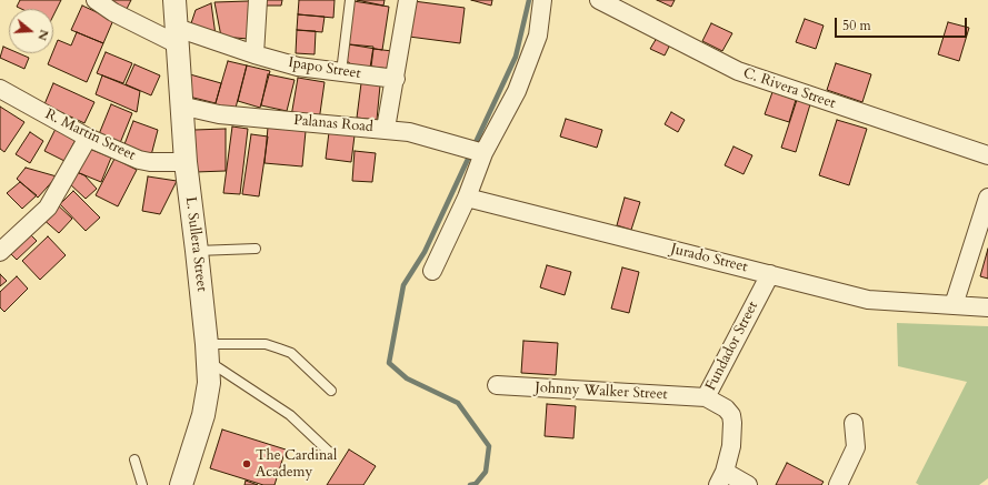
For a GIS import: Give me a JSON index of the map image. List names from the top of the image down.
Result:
{
  "streets": {
    "street": [
      "Ipapo Street",
      "C. Rivera Street",
      "Palanas Road",
      "R. Martin Street",
      "L. Sullera Street",
      "Jurado Street",
      "Fundador Street",
      "Johnny Walker Street"
    ]
  },
  "crossings": [
    ["Ipapo Street", "L. Sullera Street"],
    ["Palanas Road", "L. Sullera Street"],
    ["R. Martin Street", "L. Sullera Street"],
    ["Jurado Street", "Fundador Street"],
    ["Fundador Street", "Johnny Walker Street"]
  ],
  "places": ["The Cardinal Academy"],
  "scale_bar": "50 m",
  "north": "right"
}
